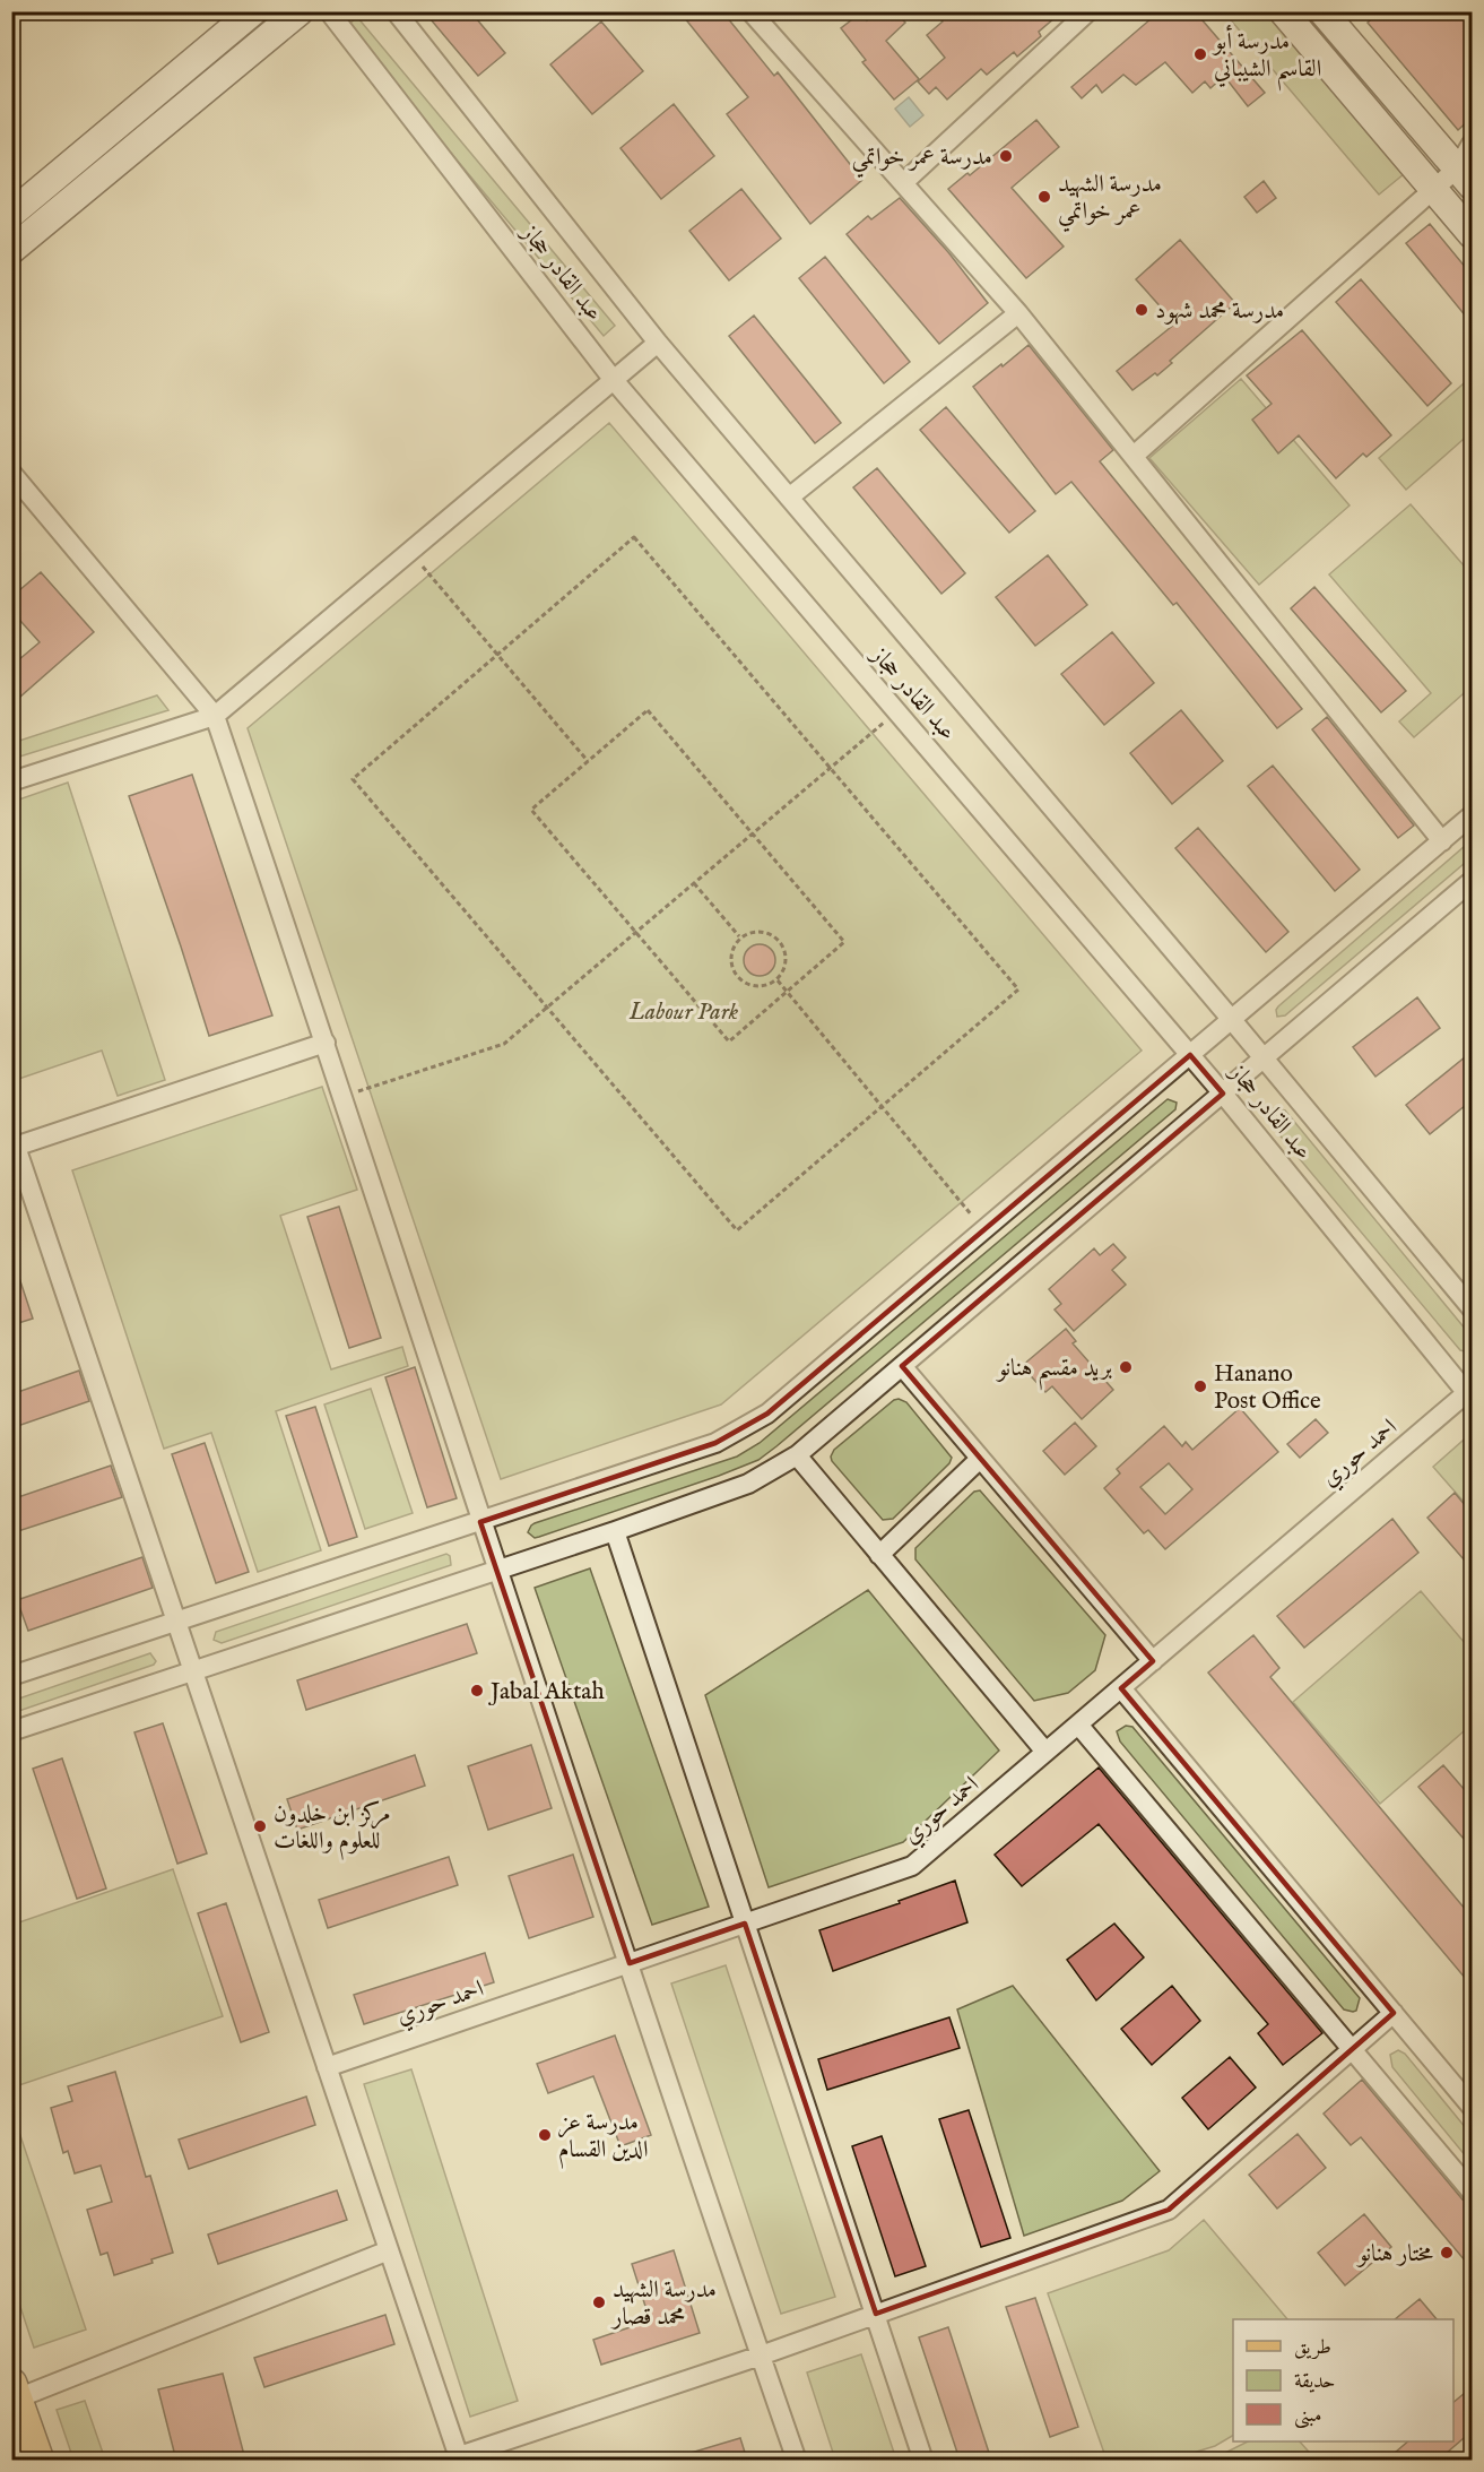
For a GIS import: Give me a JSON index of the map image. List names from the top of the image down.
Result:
{
  "streets": {
    "street": ["عبد القادر حجاز", "احمد حوري"]
  },
  "crossings": [
    ["عبد القادر حجاز", "احمد حوري"]
  ],
  "parks": ["Labour Park"],
  "places": [
    "مدرسة أبو القاسم الشيباني",
    "مدرسة عمر خواتمي",
    "مدرسة الشهيد عمر خواتمي",
    "مدرسة محمد شهود",
    "بريد مقسم هنانو",
    "Hanano Post Office",
    "Jabal Aktah",
    "مركز ابن خلدون للعلوم واللغات",
    "مدرسة عز الدين القسام",
    "مختار هنانو",
    "مدرسة الشهيد محمد قصار"
  ],
  "legend": ["طريق", "حديقة", "مبنى"]
}
